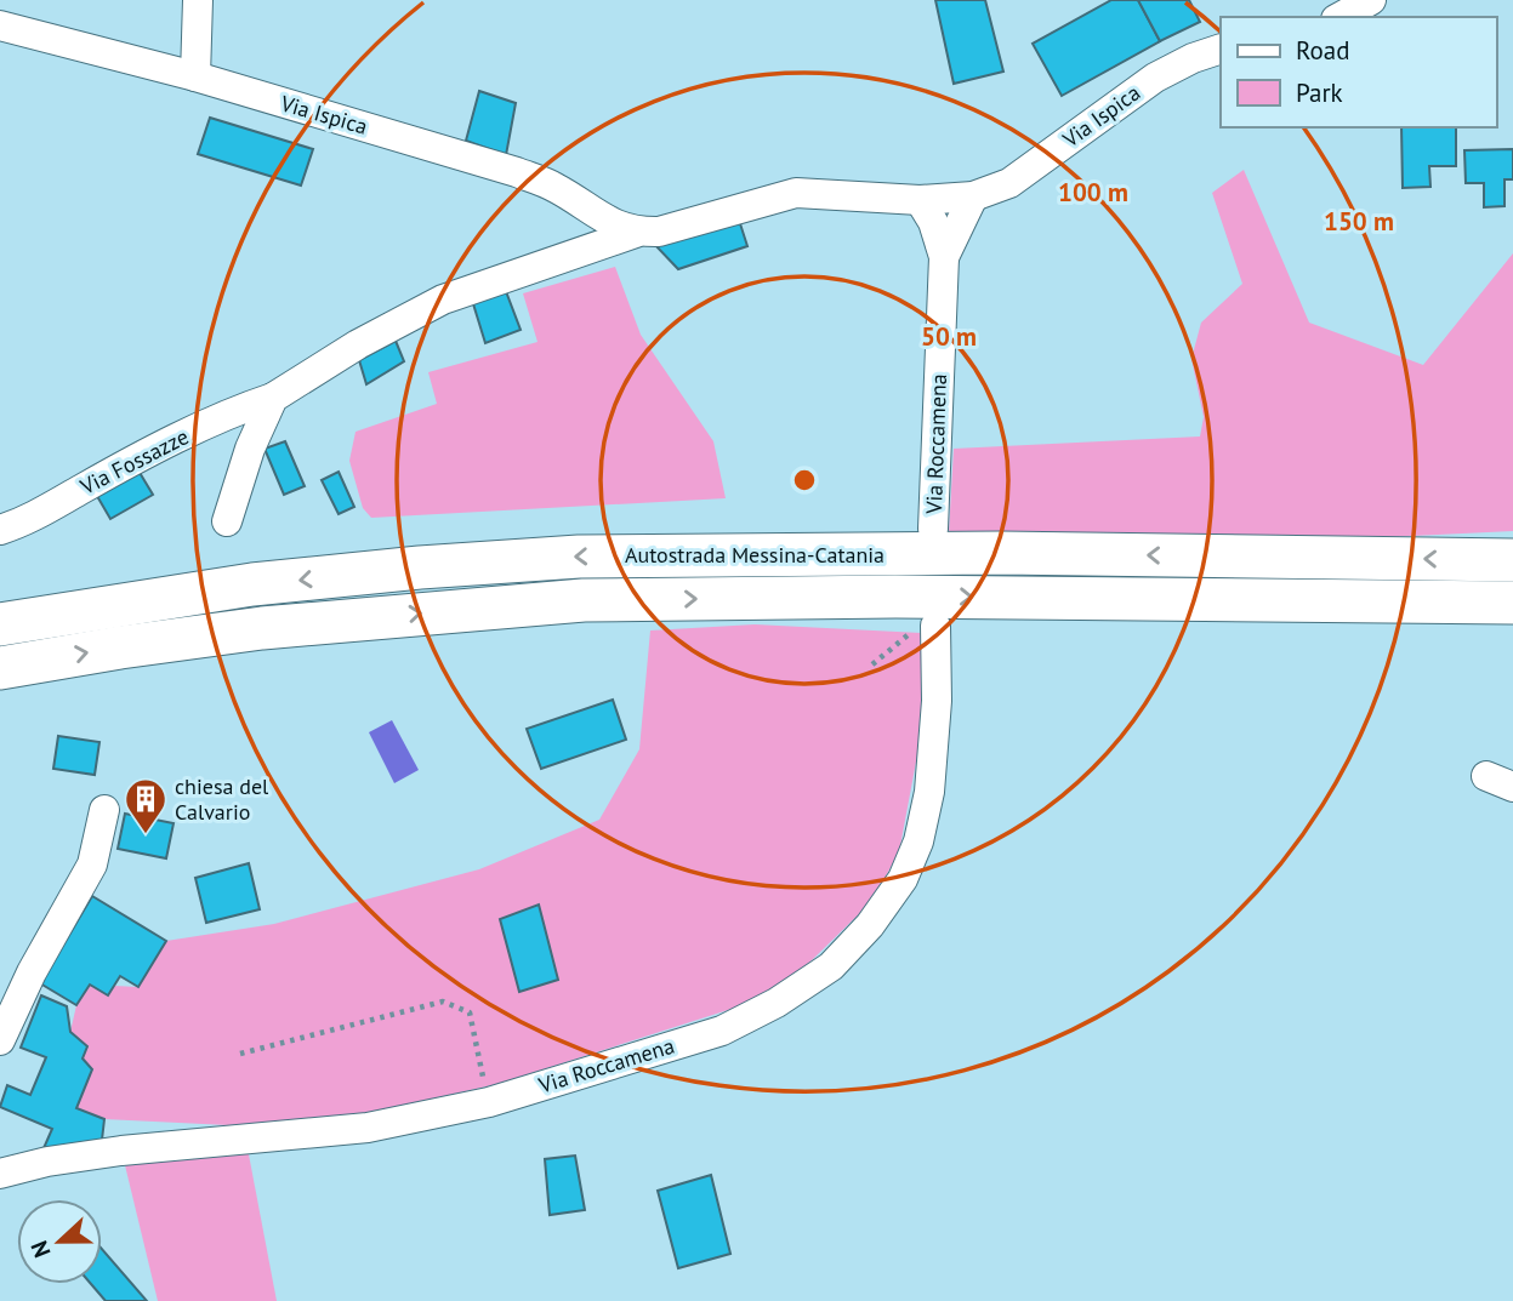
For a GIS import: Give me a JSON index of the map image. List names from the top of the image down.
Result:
{
  "streets": {
    "highway": ["Autostrada Messina-Catania"],
    "street": ["Via Ispica", "Via Roccamena", "Via Fossazze"]
  },
  "crossings": [
    ["Via Ispica", "Via Fossazze"]
  ],
  "places": {
    "building": ["chiesa del Calvario"]
  },
  "legend": ["Road", "Park"],
  "north": "left",
  "rings": ["100 m", "150 m", "50 m"]
}
